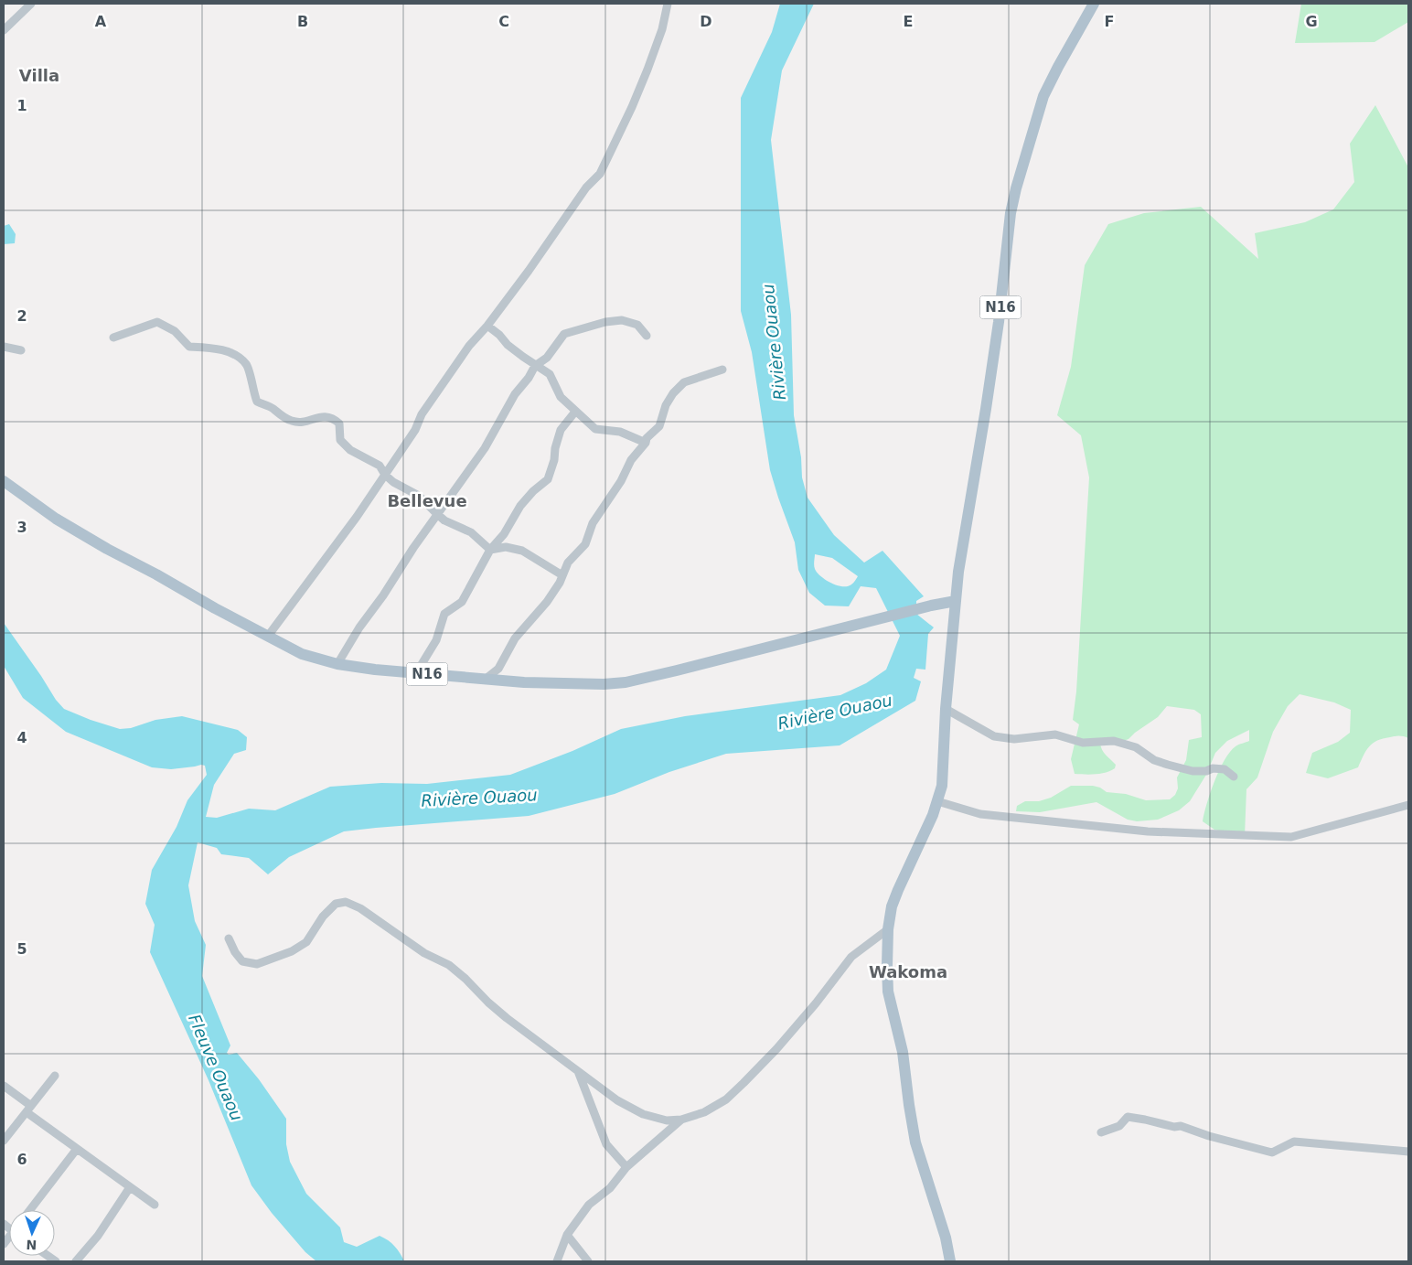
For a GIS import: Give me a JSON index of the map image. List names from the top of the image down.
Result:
{
  "streets": {
    "main road": ["N16"]
  },
  "districts": ["Villa", "Bellevue", "Wakoma"],
  "water": ["Rivière Ouaou", "Fleuve Ouaou"],
  "north": "bottom",
  "grid": {
    "columns": [
      "A",
      "B",
      "C",
      "D",
      "E",
      "F",
      "G"
    ],
    "rows": [
      "1",
      "2",
      "3",
      "4",
      "5",
      "6"
    ]
  }
}
